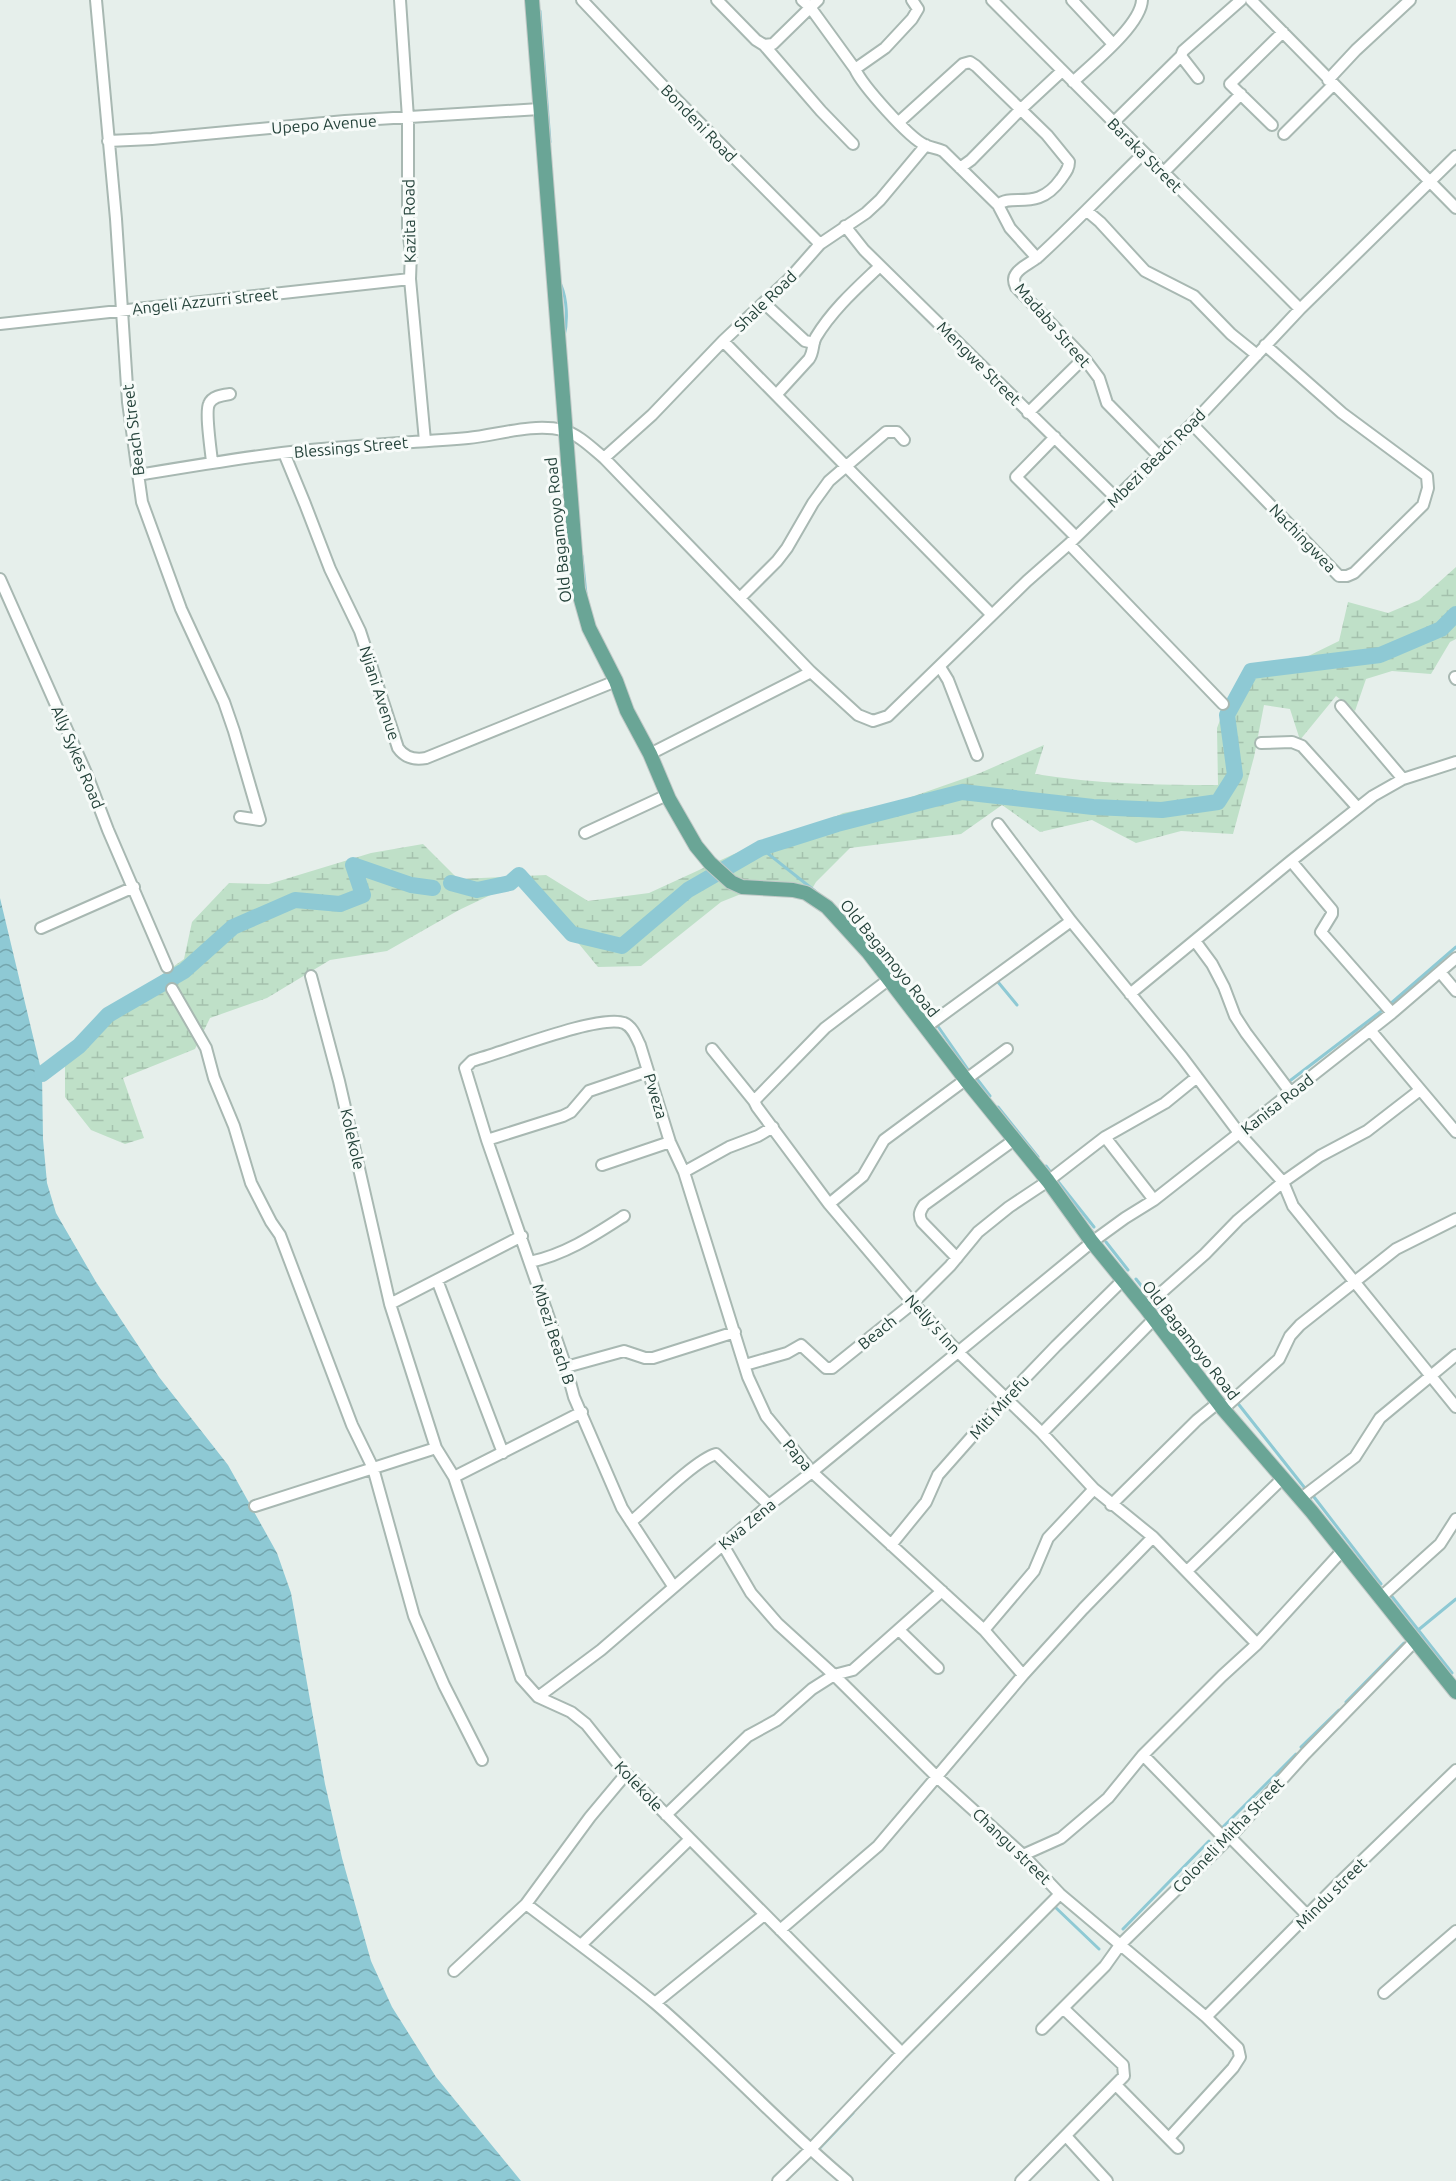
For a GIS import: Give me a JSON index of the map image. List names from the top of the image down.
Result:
{
  "streets": {
    "main road": ["Old Bagamoyo Road"],
    "street": [
      "Bondeni Road",
      "Upepo Avenue",
      "Baraka Street",
      "Kazita Road",
      "Angeli Azzurri street",
      "Shale Road",
      "Madaba Street",
      "Mengwe Street",
      "Beach Street",
      "Blessings Street",
      "Mbezi Beach Road",
      "Nachingwea",
      "Njiani Avenue",
      "Ally Sykes Road",
      "Pweza",
      "Kanisa Road",
      "Kolekole",
      "Nelly's Inn",
      "Beach",
      "Mbezi Beach B",
      "Miti Mirefu",
      "Papa",
      "Kwa Zena",
      "Coloneli Mitha Street",
      "Changu street",
      "Mindu street"
    ]
  },
  "crossings": [
    ["Bondeni Road", "Shale Road"],
    ["Upepo Avenue", "Kazita Road"],
    ["Upepo Avenue", "Beach Street"],
    ["Upepo Avenue", "Old Bagamoyo Road"],
    ["Baraka Street", "Madaba Street"],
    ["Baraka Street", "Mbezi Beach Road"],
    ["Kazita Road", "Angeli Azzurri street"],
    ["Kazita Road", "Blessings Street"],
    ["Angeli Azzurri street", "Beach Street"],
    ["Shale Road", "Mengwe Street"],
    ["Madaba Street", "Mbezi Beach Road"],
    ["Mengwe Street", "Mbezi Beach Road"],
    ["Beach Street", "Blessings Street"],
    ["Blessings Street", "Old Bagamoyo Road"],
    ["Blessings Street", "Njiani Avenue"],
    ["Mbezi Beach Road", "Nachingwea"],
    ["Old Bagamoyo Road", "Njiani Avenue"],
    ["Old Bagamoyo Road", "Kanisa Road"],
    ["Old Bagamoyo Road", "Beach"],
    ["Old Bagamoyo Road", "Miti Mirefu"],
    ["Old Bagamoyo Road", "Coloneli Mitha Street"],
    ["Pweza", "Mbezi Beach B"],
    ["Pweza", "Papa"],
    ["Kolekole", "Kwa Zena"],
    ["Nelly's Inn", "Beach"],
    ["Nelly's Inn", "Miti Mirefu"],
    ["Nelly's Inn", "Kwa Zena"],
    ["Beach", "Papa"],
    ["Mbezi Beach B", "Kwa Zena"],
    ["Miti Mirefu", "Papa"],
    ["Papa", "Kwa Zena"],
    ["Kwa Zena", "Changu street"],
    ["Coloneli Mitha Street", "Changu street"],
    ["Changu street", "Mindu street"]
  ]
}
